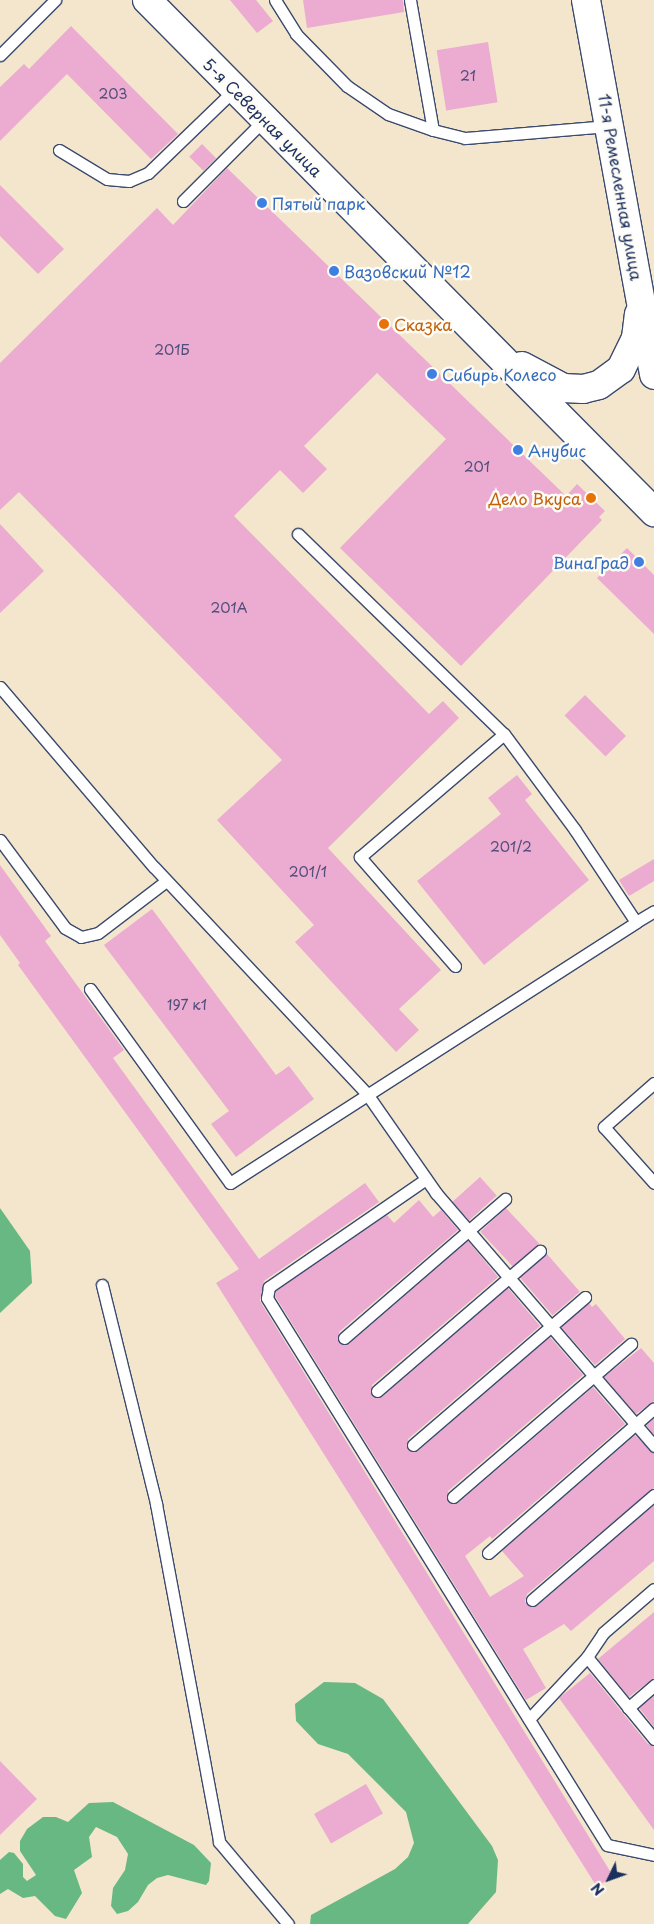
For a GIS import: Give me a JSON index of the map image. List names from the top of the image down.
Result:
{
  "streets": {
    "main road": ["5-я Северная улица", "11-я Ремесленная улица"]
  },
  "places": [
    "Пятый парк",
    "Вазовский №12",
    "Сказка",
    "Сибирь Колесо",
    "Анубис",
    "Дело Вкуса",
    "ВинаГрад"
  ],
  "house_numbers": [
    "21",
    "203",
    "201Б",
    "201",
    "201А",
    "201/2",
    "201/1",
    "197 к1"
  ],
  "north": "bottom left"
}
